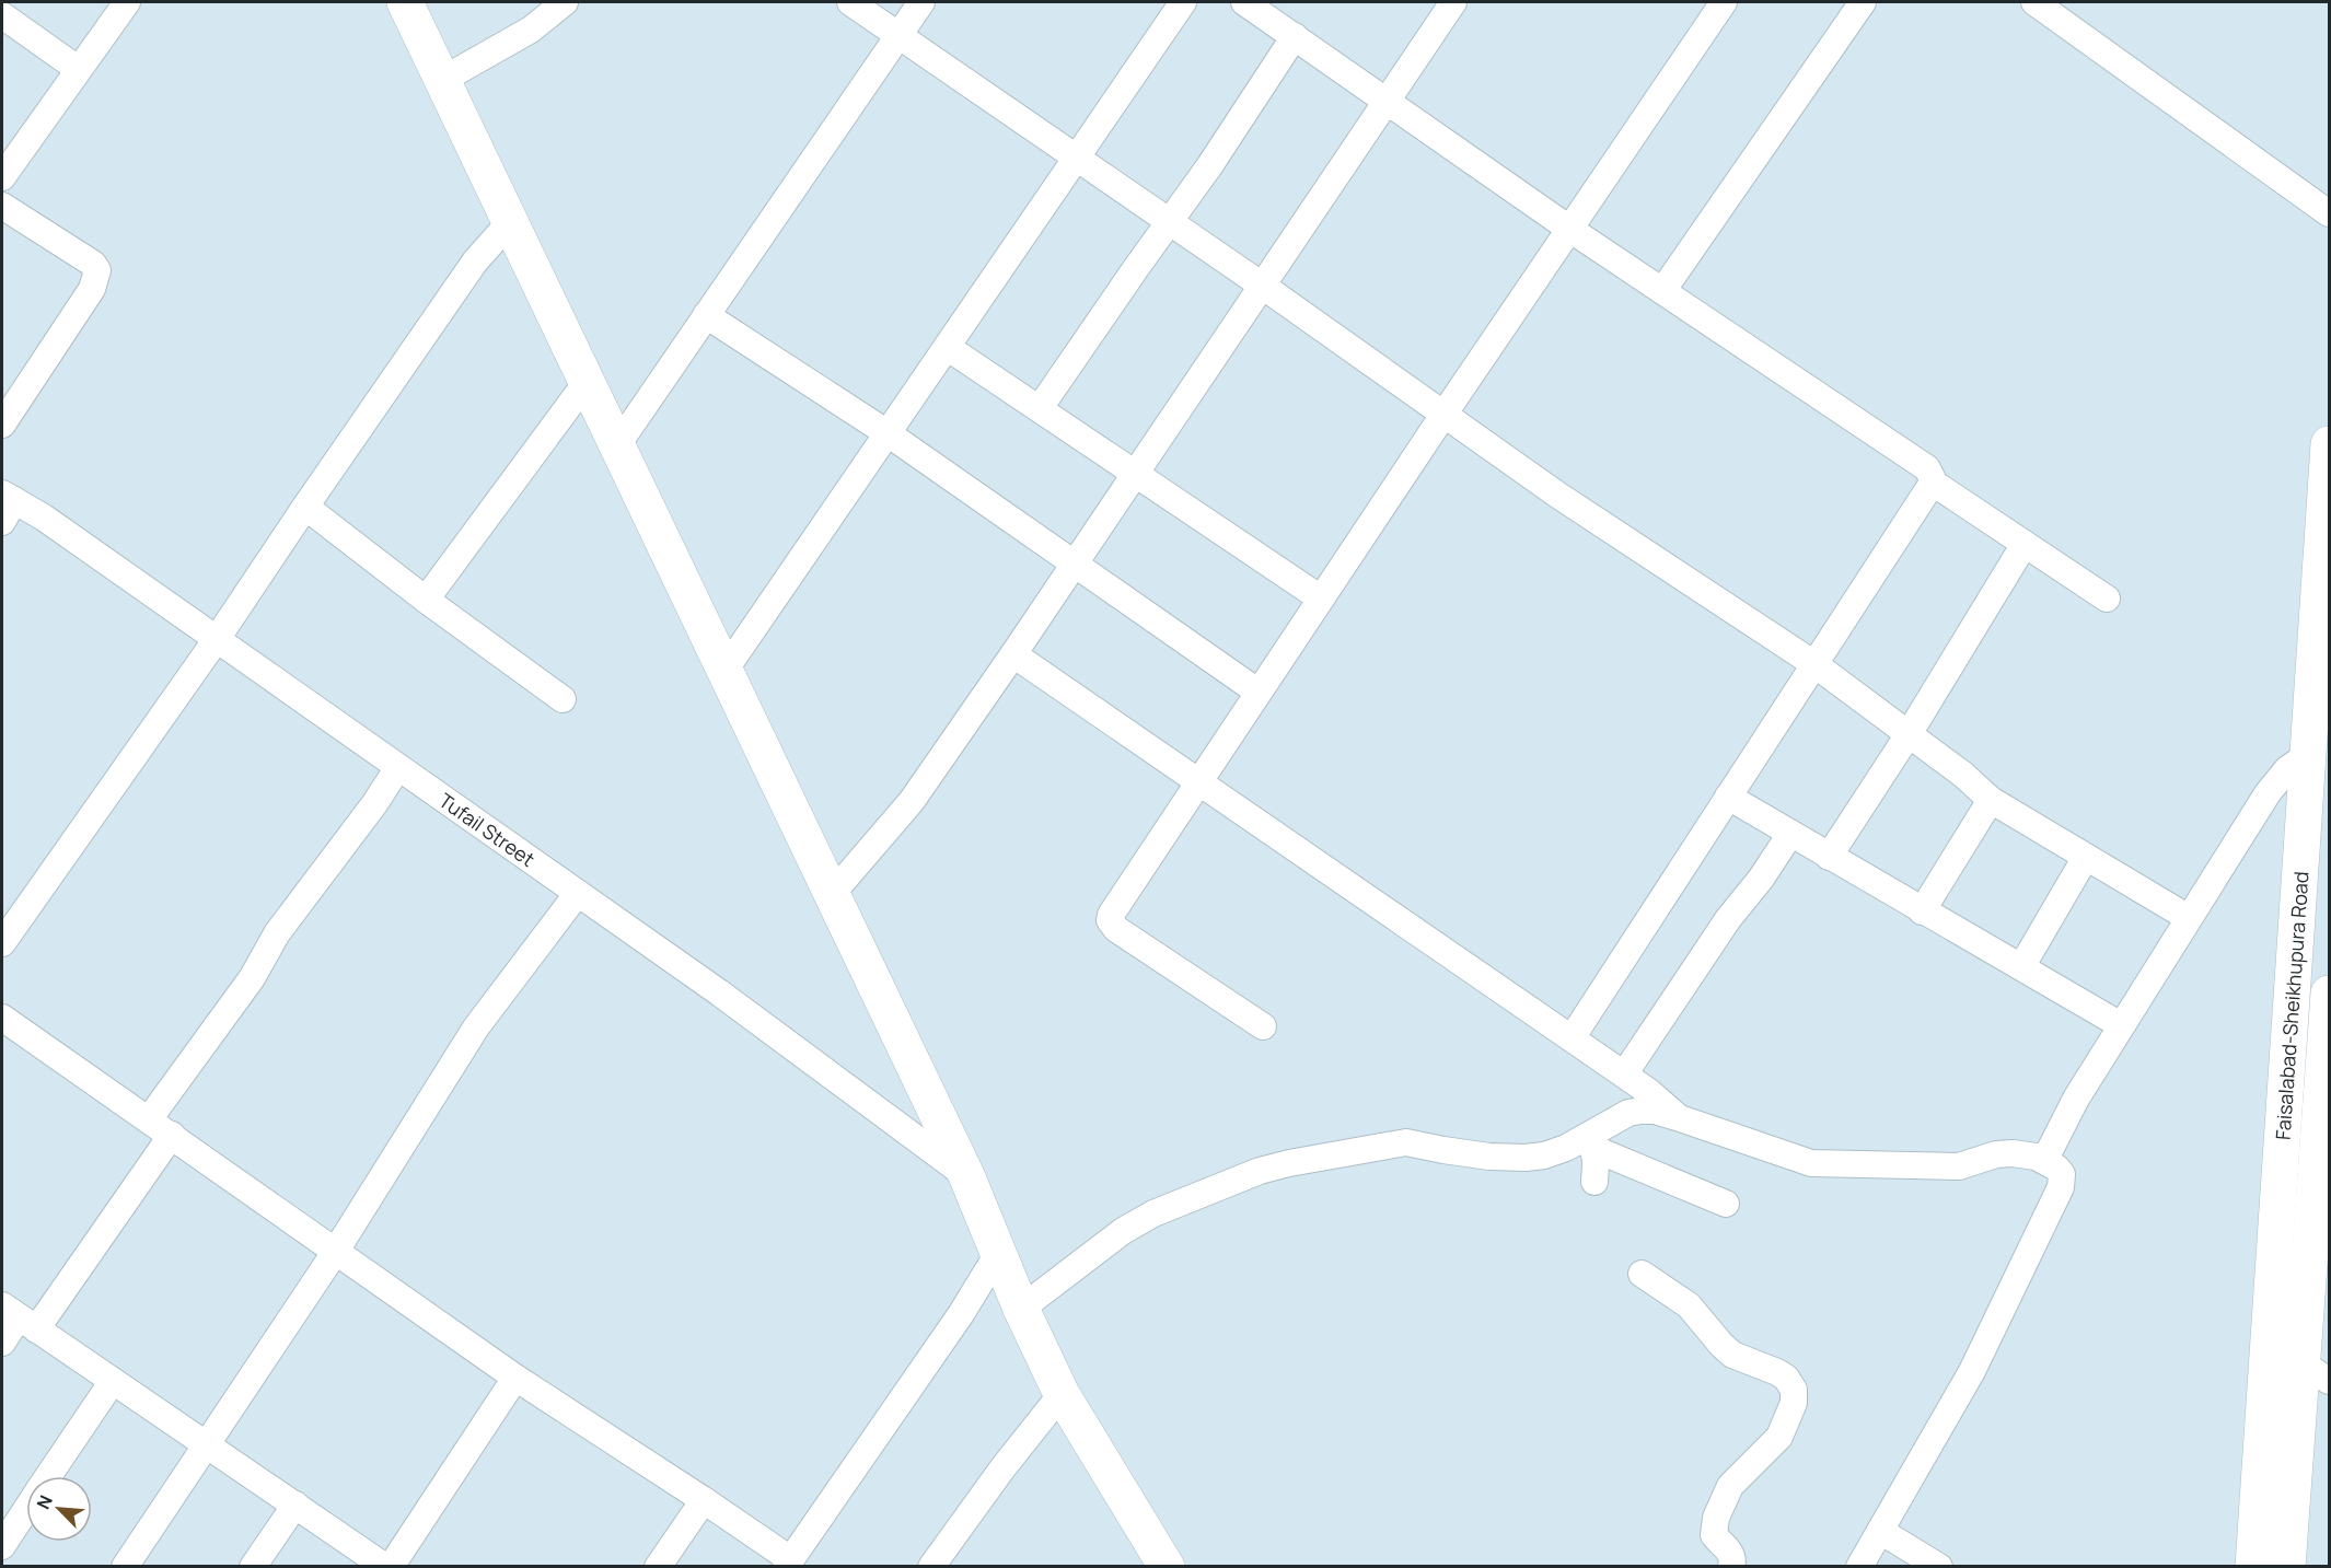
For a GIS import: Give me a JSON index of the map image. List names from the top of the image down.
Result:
{
  "streets": {
    "main road": ["Faisalabad-Sheikhupura Road"],
    "street": ["Tufail Street"]
  },
  "north": "top left"
}
